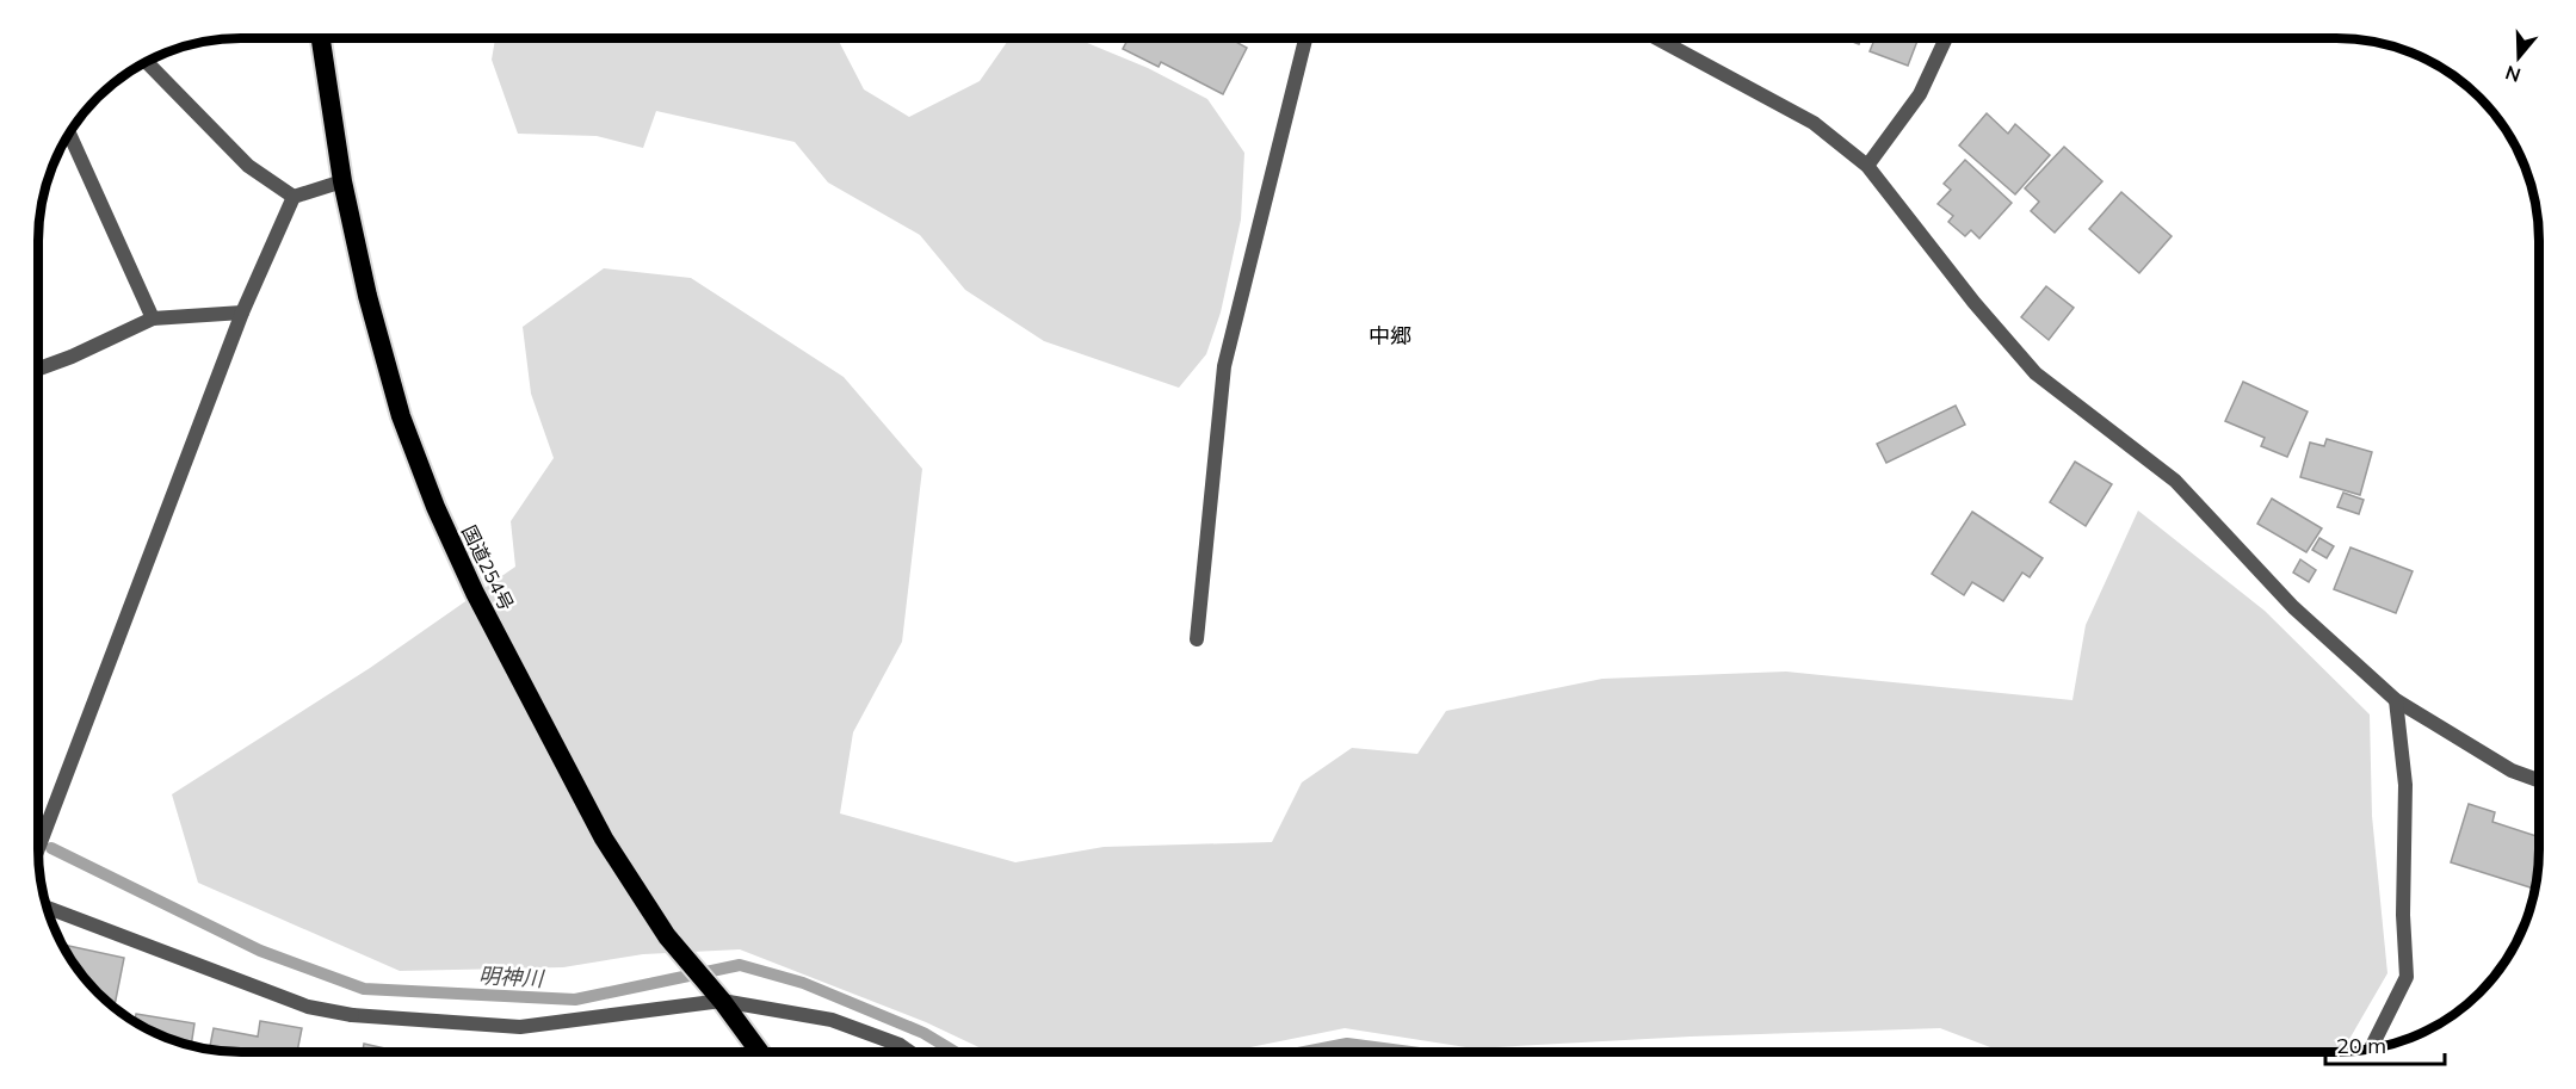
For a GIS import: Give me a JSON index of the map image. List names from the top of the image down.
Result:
{
  "streets": {
    "highway": ["国道254号"]
  },
  "districts": ["中郷"],
  "water": ["明神川"],
  "scale_bar": "20 m",
  "north": "bottom"
}
